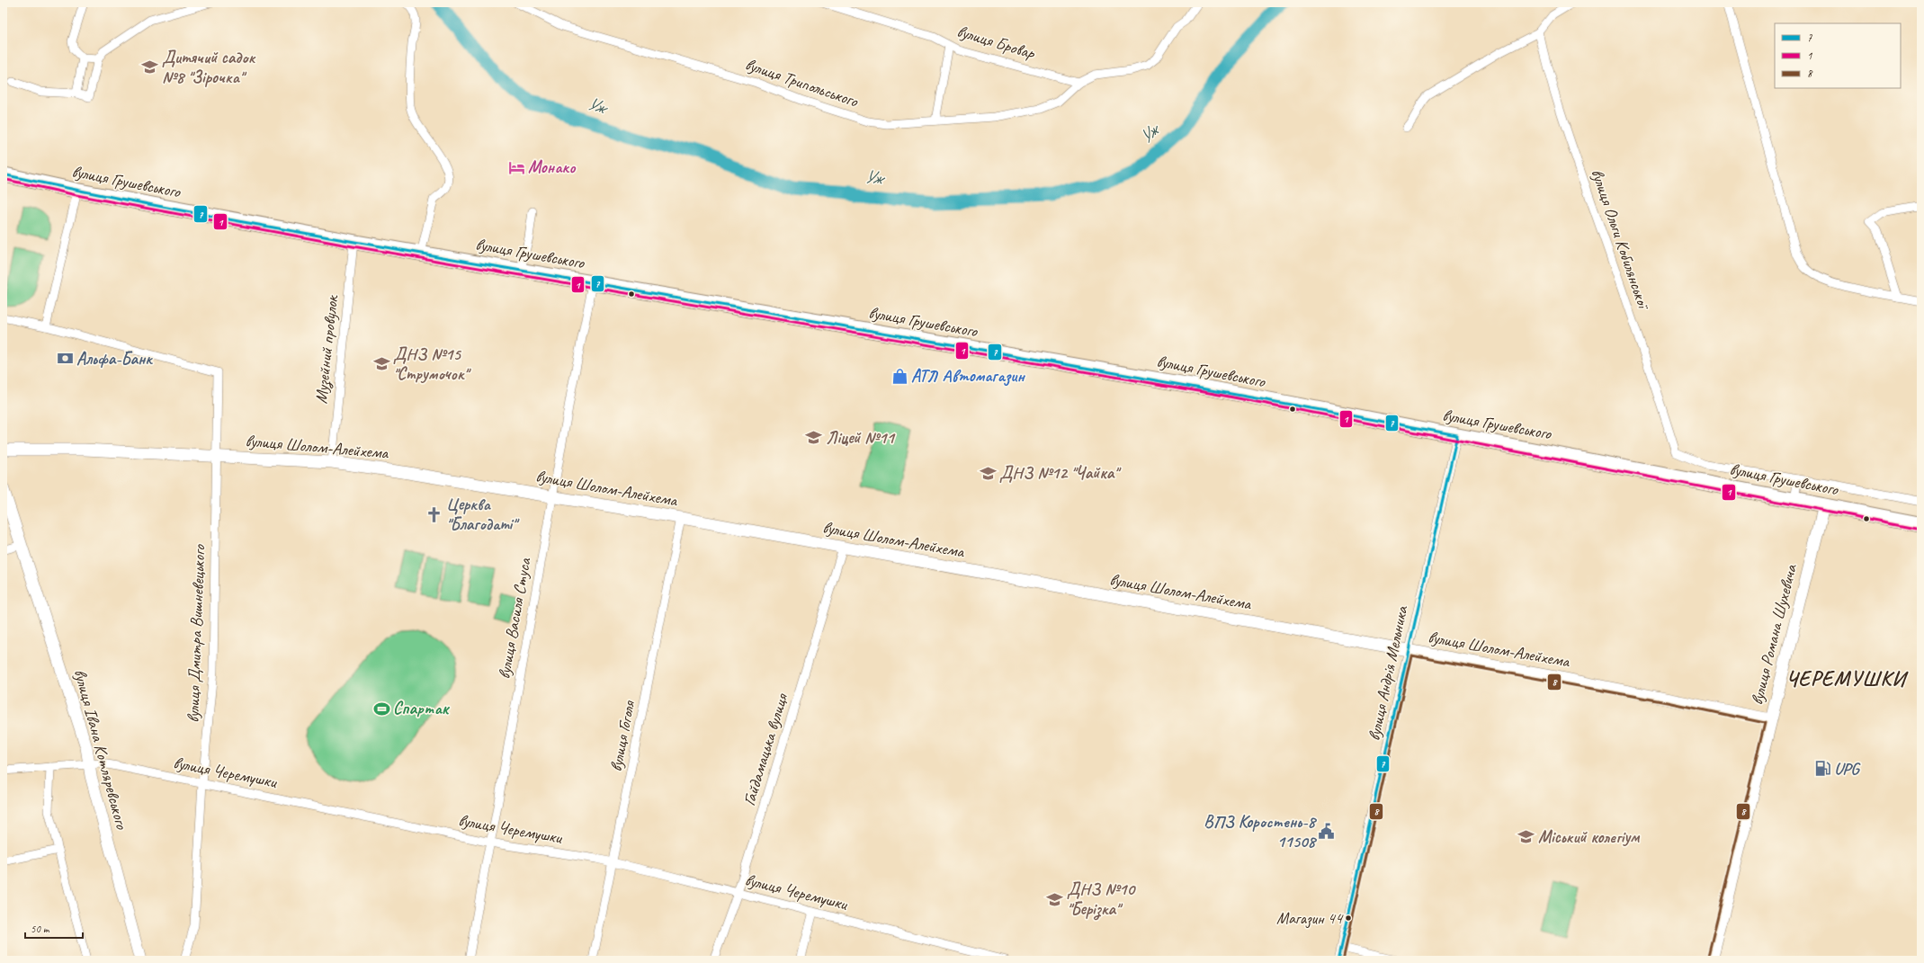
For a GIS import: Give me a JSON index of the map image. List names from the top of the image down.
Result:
{
  "streets": {
    "highway": ["вулиця Грушевського"],
    "street": [
      "вулиця Бровар",
      "вулиця Трипольського",
      "вулиця Ольги Кобилянської",
      "Музейний провулок",
      "вулиця Шолом-Алейхема",
      "вулиця Василя Стуса",
      "вулиця Дмитра Вишневецького",
      "вулиця Романа Шухевича",
      "вулиця Андрія Мельника",
      "вулиця Гоголя",
      "вулиця Івана Котляревського",
      "Гайдамацька вулиця",
      "вулиця Черемушки"
    ]
  },
  "crossings": [
    ["вулиця Бровар", "вулиця Трипольського"],
    ["вулиця Грушевського", "Музейний провулок"],
    ["вулиця Грушевського", "вулиця Василя Стуса"],
    ["вулиця Грушевського", "вулиця Романа Шухевича"],
    ["вулиця Грушевського", "вулиця Андрія Мельника"],
    ["Музейний провулок", "вулиця Шолом-Алейхема"],
    ["вулиця Шолом-Алейхема", "вулиця Василя Стуса"],
    ["вулиця Шолом-Алейхема", "вулиця Дмитра Вишневецького"],
    ["вулиця Шолом-Алейхема", "вулиця Романа Шухевича"],
    ["вулиця Шолом-Алейхема", "вулиця Андрія Мельника"],
    ["вулиця Шолом-Алейхема", "вулиця Гоголя"],
    ["вулиця Шолом-Алейхема", "Гайдамацька вулиця"],
    ["вулиця Василя Стуса", "вулиця Черемушки"],
    ["вулиця Дмитра Вишневецького", "вулиця Черемушки"],
    ["вулиця Гоголя", "вулиця Черемушки"],
    ["вулиця Івана Котляревського", "вулиця Черемушки"],
    ["Гайдамацька вулиця", "вулиця Черемушки"]
  ],
  "districts": ["ЧЕРЕМУШКИ"],
  "water": ["Уж"],
  "places": {
    "school or university": [
      "Дитячий садок №8 \"Зірочка\"",
      "ДНЗ №15 \"Струмочок\"",
      "Ліцей №11",
      "ДНЗ №12 \"Чайка\"",
      "Міський колегіум",
      "ДНЗ №10 \"Берізка\""
    ],
    "hotel": ["Монако"],
    "bank": ["Альфа-Банк"],
    "shop": ["АТЛ Автомагазин"],
    "church": ["Церква \"Благодаті\""],
    "sports": ["Спартак"],
    "fuel station": ["UPG"],
    "public building": ["ВПЗ Коростень-8 11508"],
    "other": ["Магазин 44"]
  },
  "lines": ["transit line 7", "transit line 1", "transit line 8"],
  "legend": ["7", "1", "8"],
  "scale_bar": "50 m"
}
